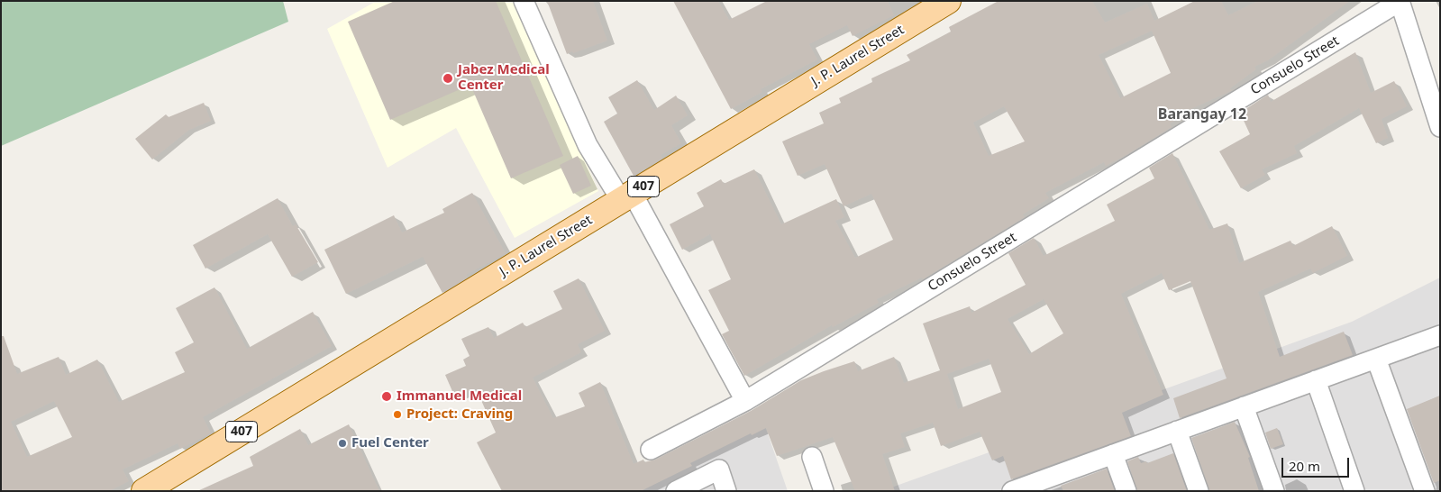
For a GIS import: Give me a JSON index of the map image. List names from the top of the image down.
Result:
{
  "streets": {
    "main road": ["J. P. Laurel Street", "407"],
    "street": ["Consuelo Street"]
  },
  "districts": ["Barangay 12"],
  "places": [
    "Jabez Medical Center",
    "Immanuel Medical",
    "Project: Craving",
    "Fuel Center"
  ],
  "scale_bar": "20 m"
}
